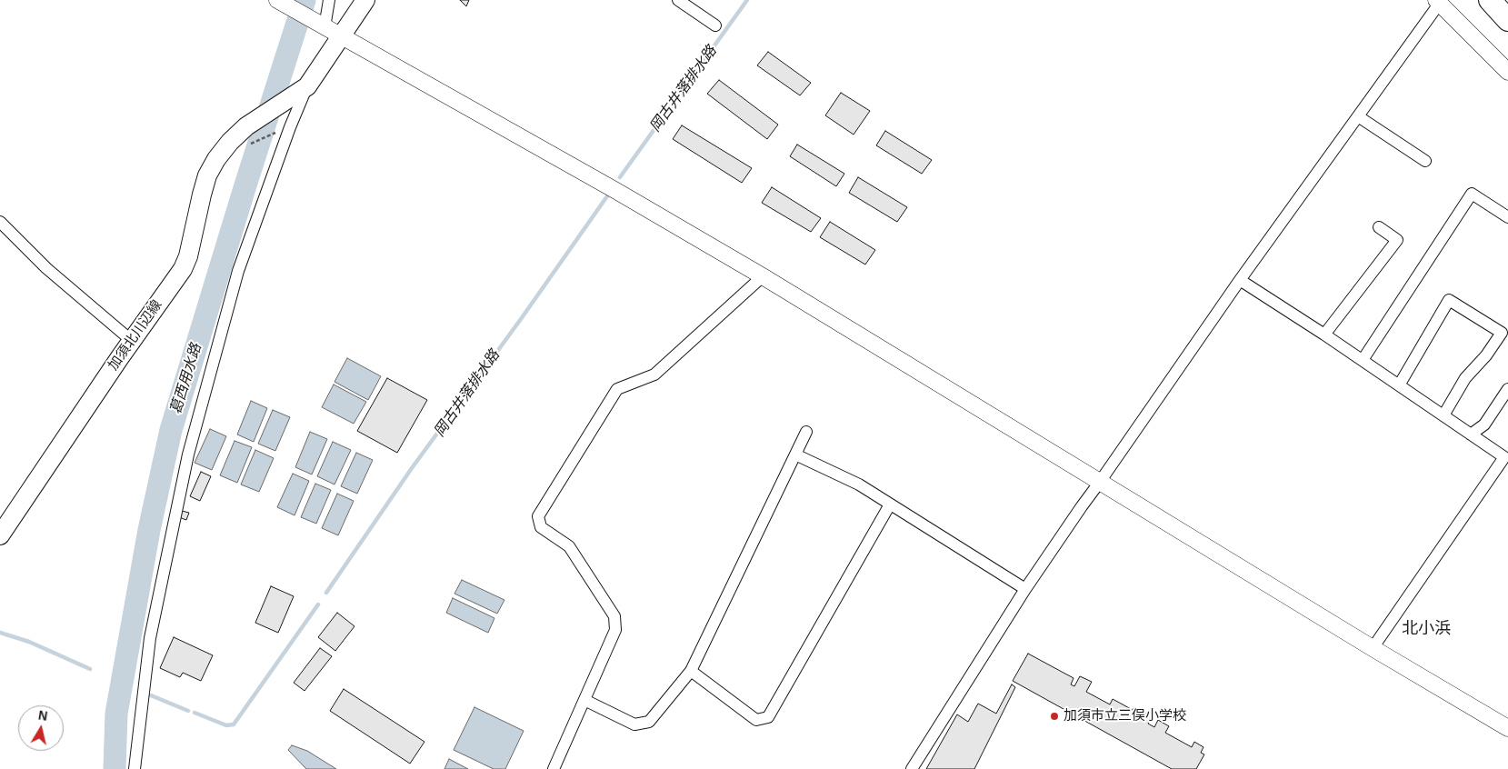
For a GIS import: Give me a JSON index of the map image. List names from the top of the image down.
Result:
{
  "streets": {
    "main road": ["加須北川辺線"]
  },
  "districts": ["北小浜"],
  "water": ["岡古井落排水路", "葛西用水路"],
  "places": ["加須市立三俣小学校"],
  "north": "top"
}
